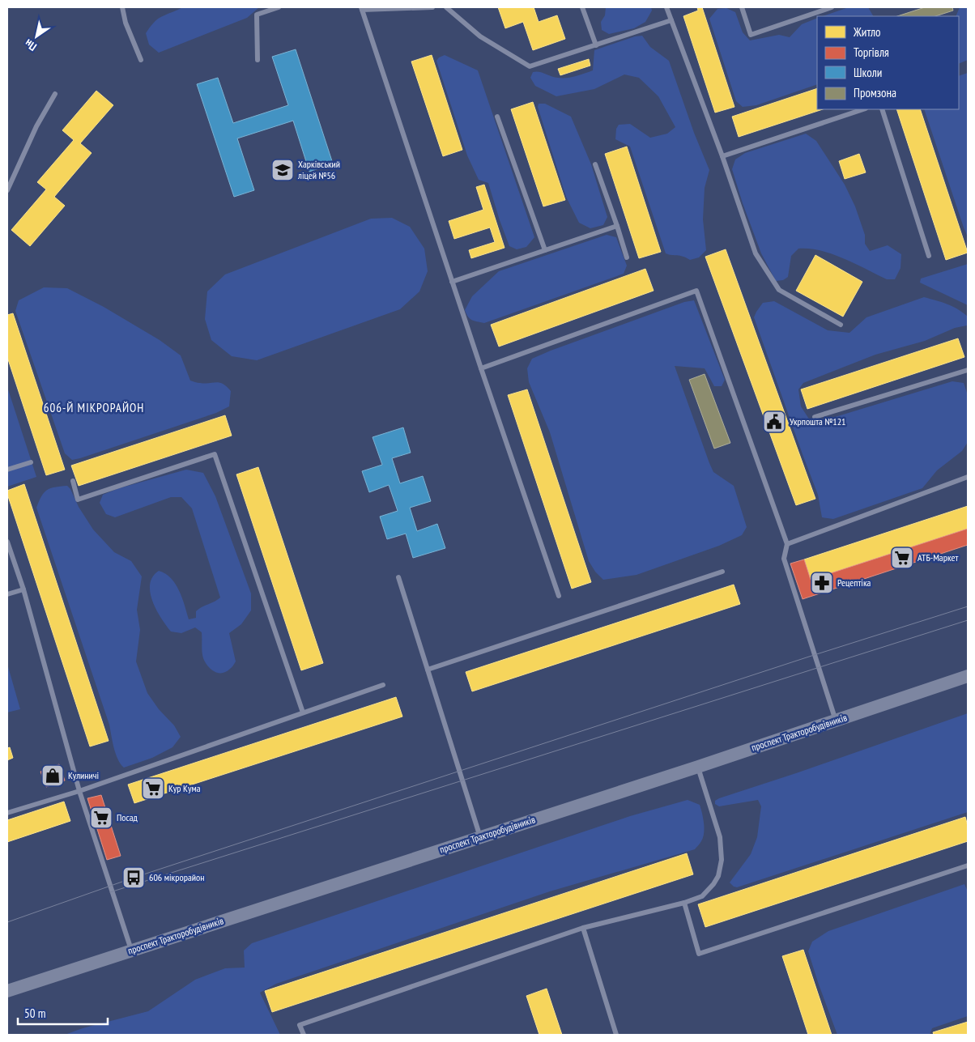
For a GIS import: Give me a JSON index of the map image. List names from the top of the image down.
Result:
{
  "streets": {
    "main road": ["проспект Тракторобудівників"]
  },
  "districts": ["606-Й МІКРОРАЙОН"],
  "places": {
    "school or university": ["Харківський ліцей №56"],
    "public building": ["Укрпошта №121"],
    "supermarket": ["АТБ-Маркет", "Кур Кума", "Посад"],
    "pharmacy": ["Рецептіка"],
    "shop": ["Кулиничі"],
    "bus stop": ["606 мікрорайон"]
  },
  "legend": [
    "Житло",
    "Торгівля",
    "Школи",
    "Промзона"
  ],
  "scale_bar": "50 m",
  "north": "bottom left"
}
